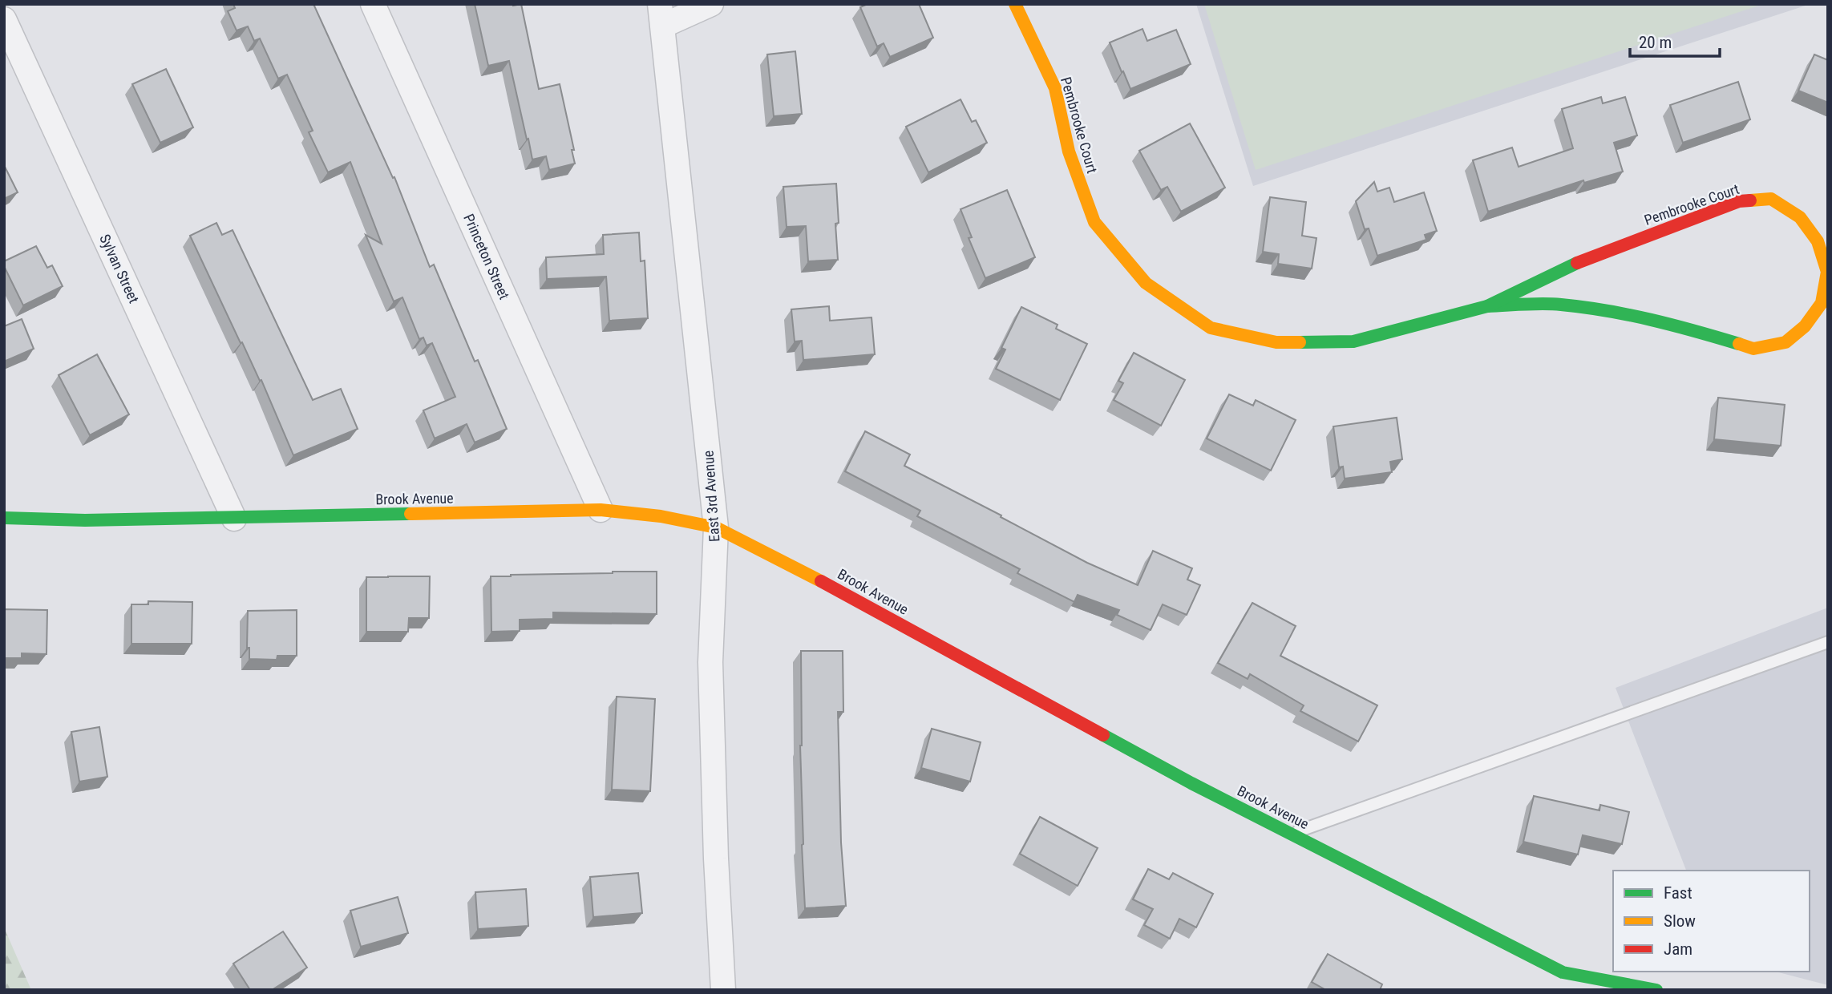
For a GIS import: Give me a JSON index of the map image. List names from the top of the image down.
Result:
{
  "streets": {
    "street": [
      "Pembrooke Court",
      "Princeton Street",
      "Sylvan Street",
      "East 3rd Avenue",
      "Brook Avenue"
    ]
  },
  "crossings": [
    ["Princeton Street", "Brook Avenue"],
    ["Sylvan Street", "Brook Avenue"],
    ["East 3rd Avenue", "Brook Avenue"]
  ],
  "legend": ["Fast", "Slow", "Jam"],
  "scale_bar": "20 m"
}
